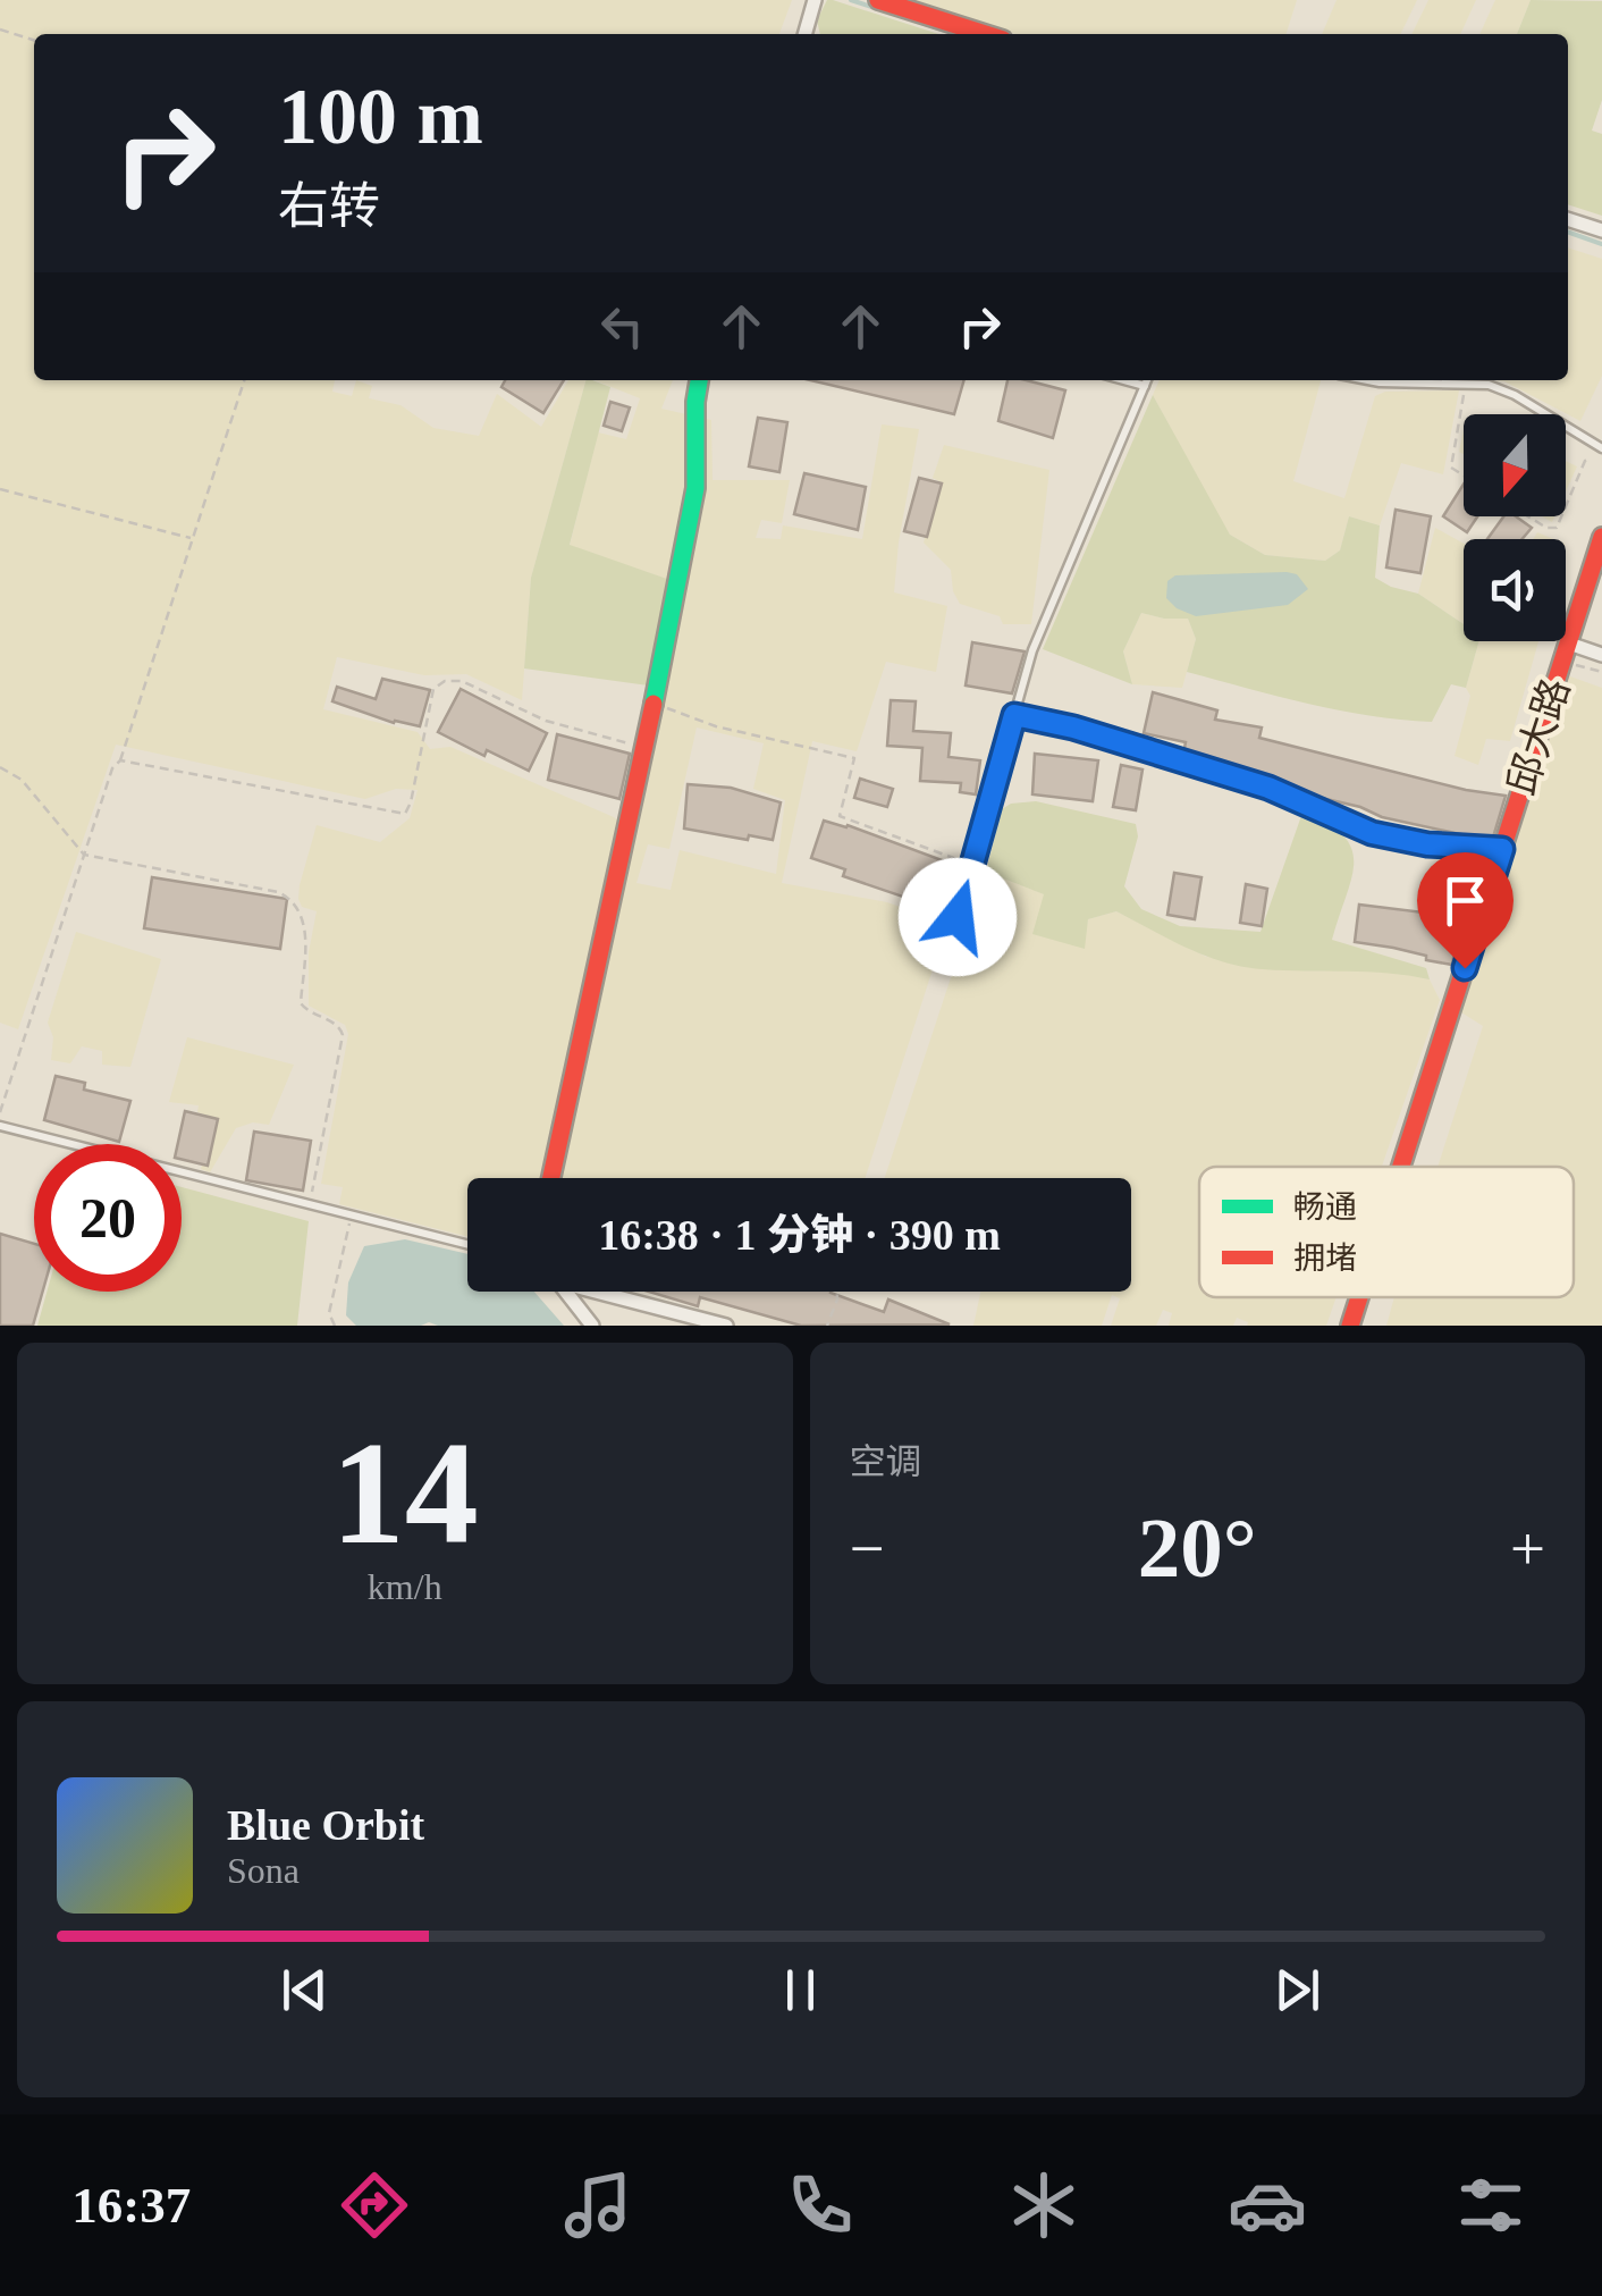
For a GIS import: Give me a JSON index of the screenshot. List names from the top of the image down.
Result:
{
  "streets": {
    "street": ["邱大路"]
  },
  "legend": ["畅通", "拥堵"],
  "north": "bottom",
  "page": {
    "turn": ["100 m", "右转"],
    "limit": "20",
    "trip": "16:38 · 1 分钟 · 390 m",
    "tile": [
      ["14", "km/h"],
      "空调"
    ],
    "heat": ["−", "20°", "+"],
    "song": ["Blue Orbit", "Sona"],
    "tabs": "16:37"
  }
}
